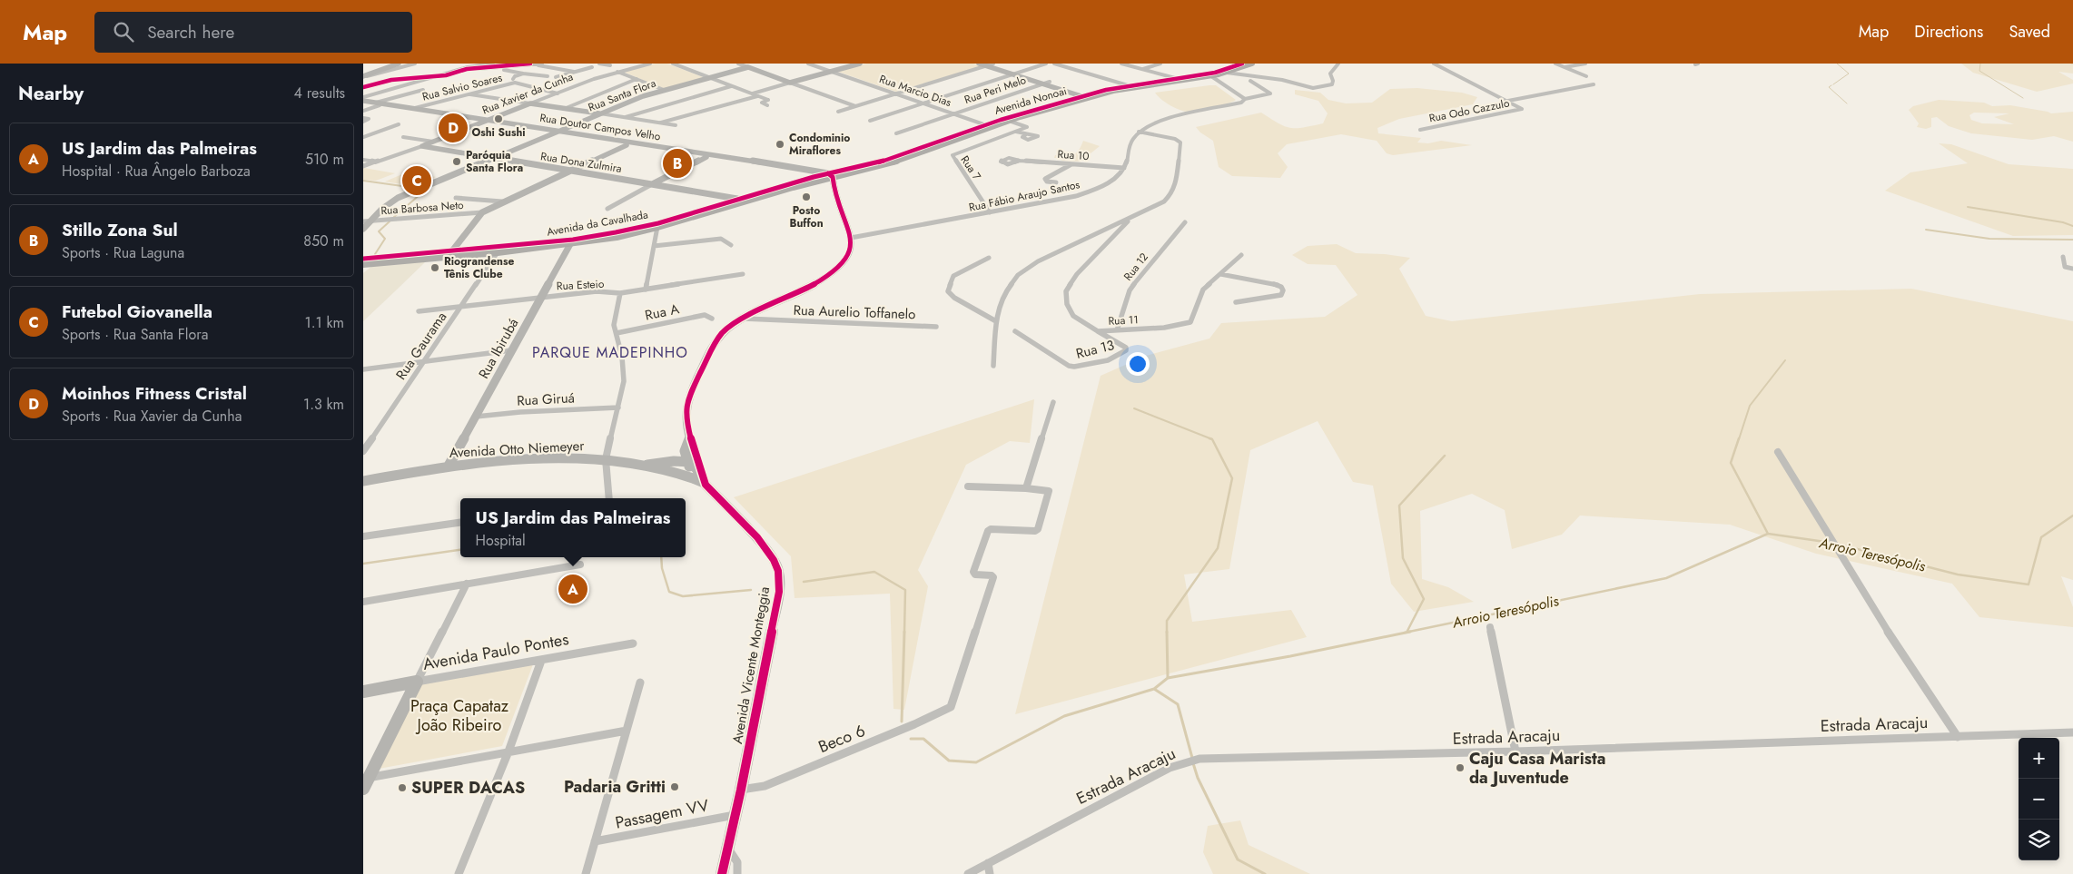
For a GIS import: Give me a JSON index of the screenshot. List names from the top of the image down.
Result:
{
  "streets": {
    "main road": ["Avenida Nonoai", "Avenida da Cavalhada"],
    "street": [
      "Rua Salvio Soares",
      "Rua Peri Melo",
      "Rua Marcio Dias",
      "Rua Xavier da Cunha",
      "Rua Santa Flora",
      "Rua Odo Cazzulo",
      "Rua Doutor Campos Velho",
      "Rua 10",
      "Rua Dona Zulmira",
      "Rua 7",
      "Rua Fábio Araujo Santos",
      "Rua Barbosa Neto",
      "Rua 12",
      "Rua Esteio",
      "Rua A",
      "Rua Aurelio Toffanelo",
      "Rua 11",
      "Rua Gaurama",
      "Rua Ibirubá",
      "Rua 13",
      "Rua Giruá",
      "Avenida Otto Niemeyer",
      "Avenida Paulo Pontes",
      "Avenida Vicente Monteggia",
      "Estrada Aracaju",
      "Beco 6",
      "Passagem VV"
    ]
  },
  "crossings": [
    ["Rua Salvio Soares", "Rua Doutor Campos Velho"],
    ["Rua Peri Melo", "Rua Marcio Dias"],
    ["Rua Marcio Dias", "Avenida Nonoai"],
    ["Rua Xavier da Cunha", "Rua Doutor Campos Velho"],
    ["Rua Xavier da Cunha", "Rua Dona Zulmira"],
    ["Rua Santa Flora", "Rua Doutor Campos Velho"],
    ["Rua Santa Flora", "Rua Dona Zulmira"],
    ["Rua Santa Flora", "Rua Barbosa Neto"],
    ["Avenida Nonoai", "Rua Doutor Campos Velho"],
    ["Avenida Nonoai", "Avenida da Cavalhada"],
    ["Rua Doutor Campos Velho", "Avenida da Cavalhada"],
    ["Rua 10", "Rua Fábio Araujo Santos"],
    ["Rua Dona Zulmira", "Avenida da Cavalhada"],
    ["Rua 7", "Rua Fábio Araujo Santos"],
    ["Rua Fábio Araujo Santos", "Avenida Vicente Monteggia"],
    ["Avenida da Cavalhada", "Rua Gaurama"],
    ["Avenida da Cavalhada", "Rua Ibirubá"],
    ["Rua 12", "Rua 11"],
    ["Rua Esteio", "Rua Gaurama"],
    ["Rua Esteio", "Rua Ibirubá"],
    ["Rua Aurelio Toffanelo", "Avenida Vicente Monteggia"],
    ["Rua 11", "Rua 13"],
    ["Rua Ibirubá", "Rua Giruá"],
    ["Rua Ibirubá", "Avenida Otto Niemeyer"],
    ["Avenida Otto Niemeyer", "Avenida Vicente Monteggia"],
    ["Avenida Vicente Monteggia", "Beco 6"],
    ["Avenida Vicente Monteggia", "Passagem VV"]
  ],
  "districts": ["PARQUE MADEPINHO"],
  "water": ["Arroio Teresópolis"],
  "parks": ["Praça Capataz João Ribeiro"],
  "places": [
    "Oshi Sushi",
    "Condominio Miraflores",
    "Paróquia Santa Flora",
    "Posto Buffon",
    "Riograndense Tênis Clube",
    "Caju Casa Marista da Juventude",
    "Padaria Gritti",
    "SUPER DACAS"
  ],
  "page": {
    "header": "Map",
    "search": "Search here",
    "nav": ["Map", "Directions", "Saved"],
    "heading": ["Nearby", "4 results"],
    "pins": [
      "D",
      "B",
      "C",
      "A"
    ],
    "list": [
      {
        "mark": "A",
        "name": "US Jardim das Palmeiras",
        "note": "Hospital · Rua Ângelo Barboza",
        "value": "510 m"
      },
      {
        "mark": "B",
        "name": "Stillo Zona Sul",
        "note": "Sports · Rua Laguna",
        "value": "850 m"
      },
      {
        "mark": "C",
        "name": "Futebol Giovanella",
        "note": "Sports · Rua Santa Flora",
        "value": "1.1 km"
      },
      {
        "mark": "D",
        "name": "Moinhos Fitness Cristal",
        "note": "Sports · Rua Xavier da Cunha",
        "value": "1.3 km"
      }
    ],
    "popup": ["US Jardim das Palmeiras", "Hospital"],
    "map_buttons": ["+", "−"]
  }
}
